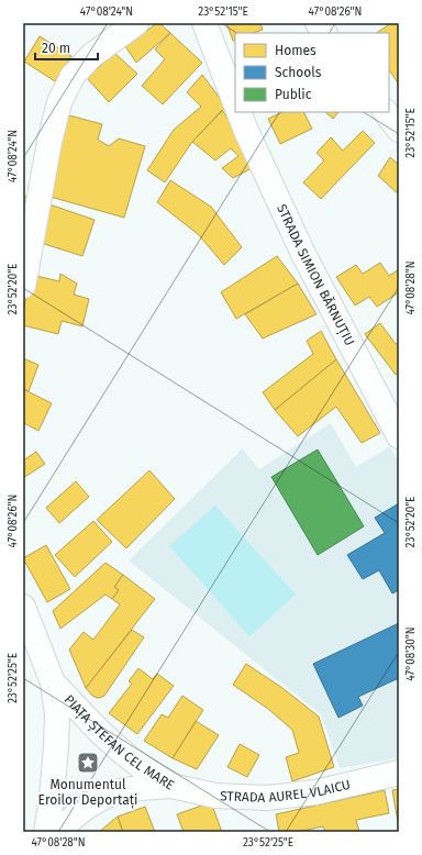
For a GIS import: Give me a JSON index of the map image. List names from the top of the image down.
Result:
{
  "streets": {
    "street": ["STRADA SIMION BĂRNUȚIU", "PIAȚA ȘTEFAN CEL MARE", "STRADA AUREL VLAICU"]
  },
  "crossings": [
    ["PIAȚA ȘTEFAN CEL MARE", "STRADA AUREL VLAICU"]
  ],
  "places": {
    "place": ["Monumentul Eroilor Deportați"]
  },
  "legend": ["Homes", "Schools", "Public"],
  "scale_bar": "20 m",
  "coordinates": [
    "47°08'24\"N",
    "23°52'15\"E",
    "47°08'26\"N",
    "47°08'28\"N",
    "23°52'20\"E",
    "47°08'30\"N",
    "23°52'25\"E"
  ]
}
